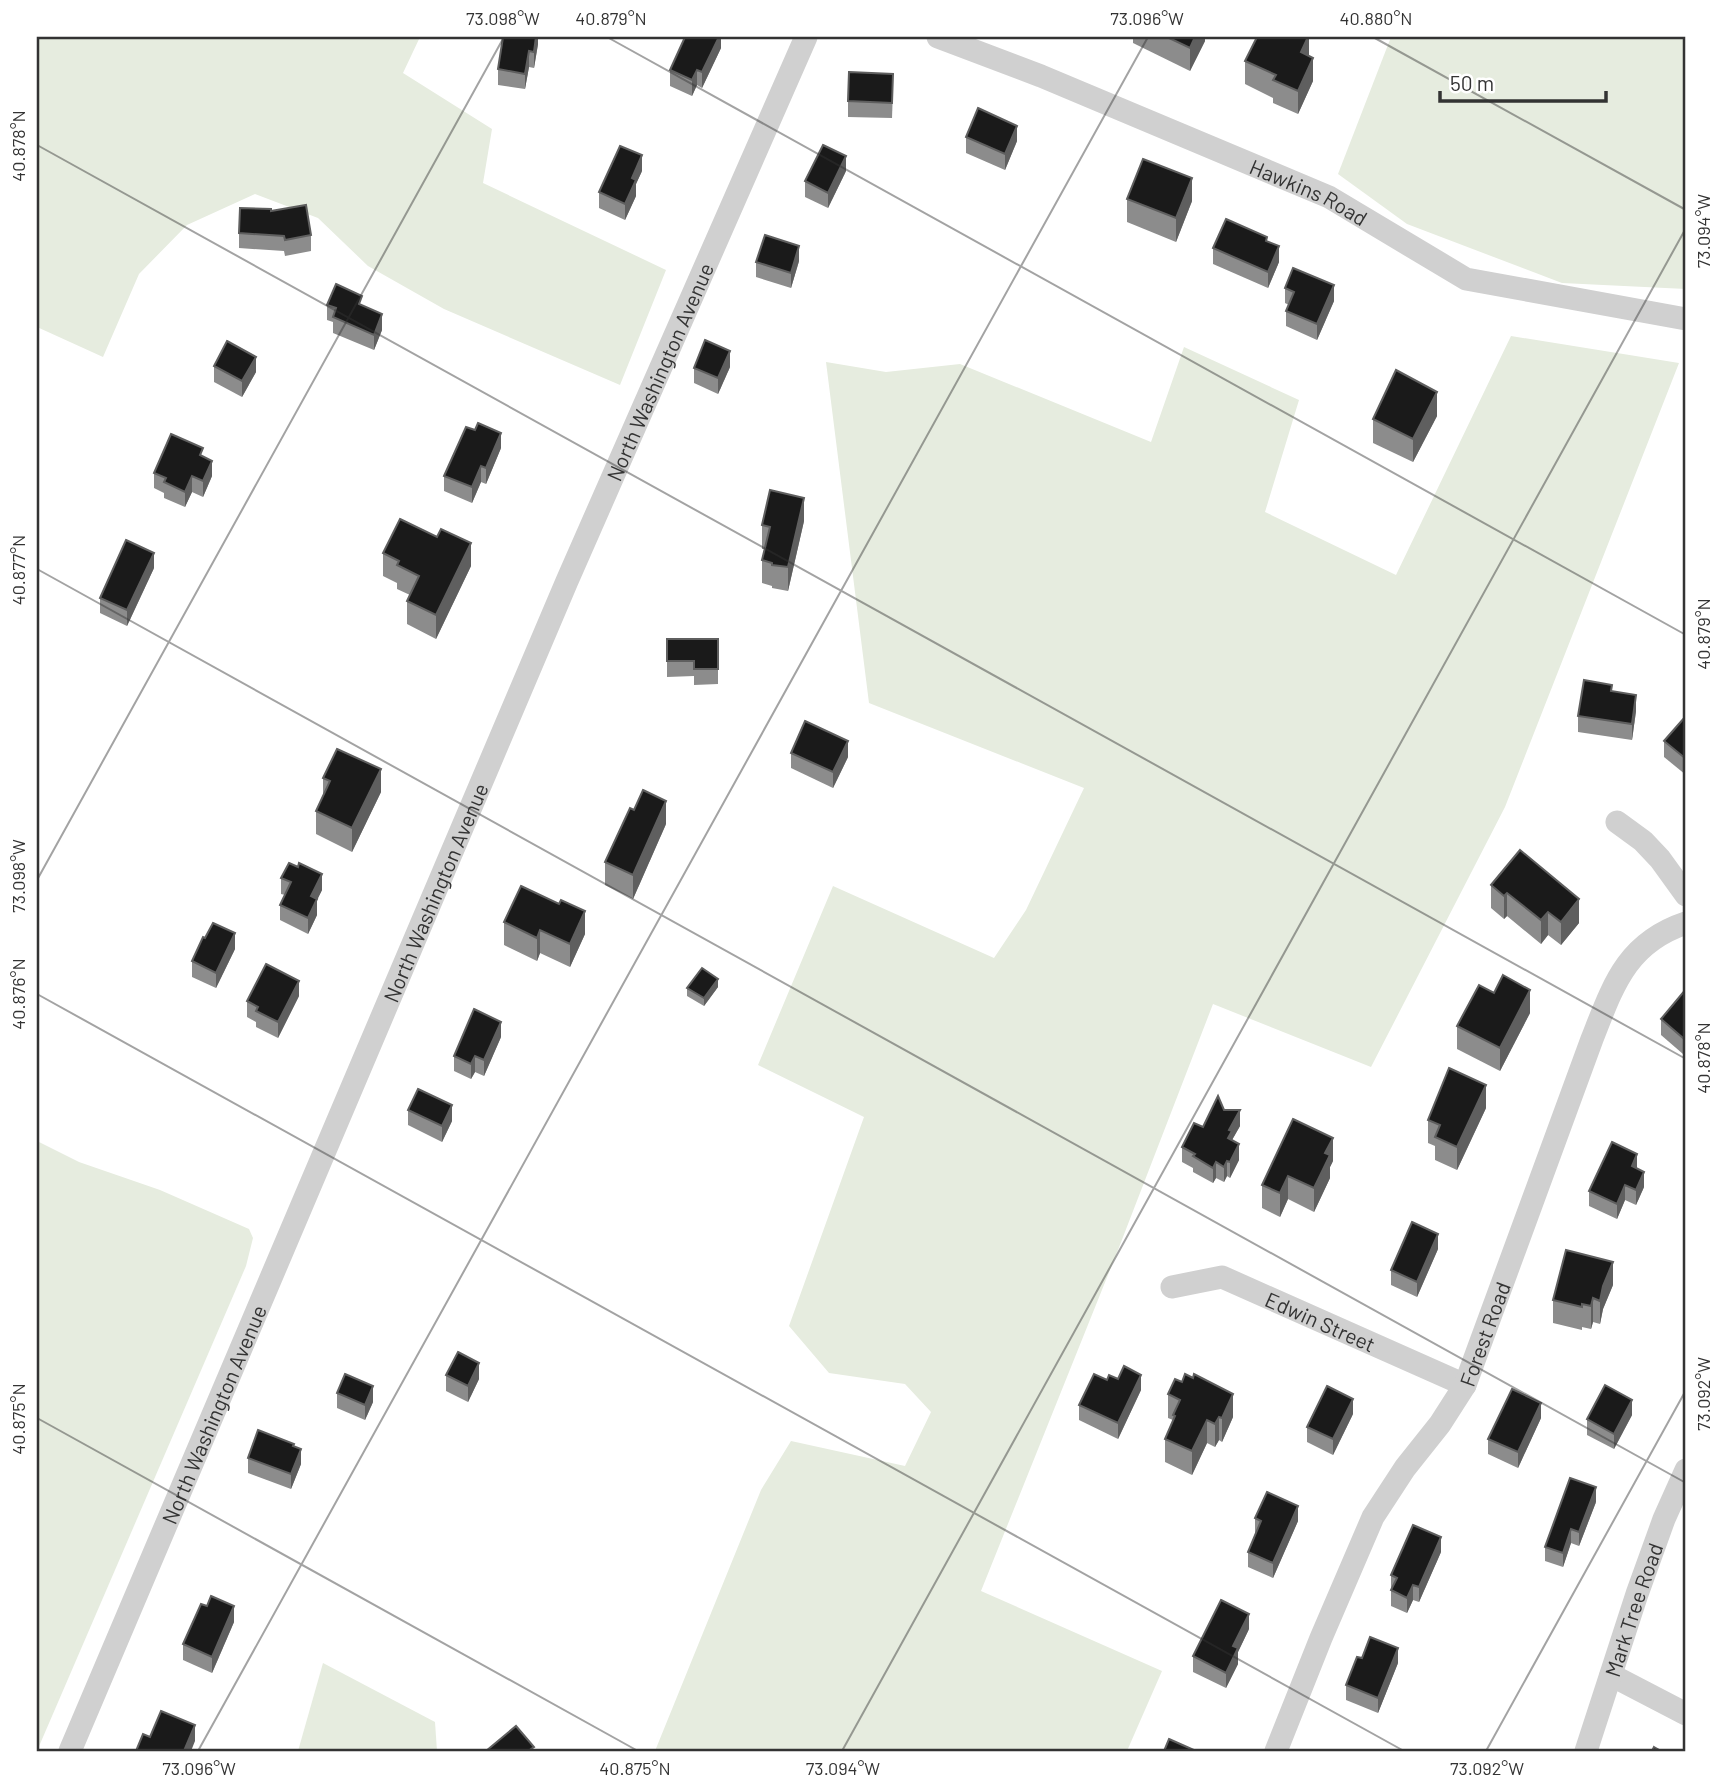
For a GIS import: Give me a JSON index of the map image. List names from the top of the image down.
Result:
{
  "streets": {
    "street": [
      "Hawkins Road",
      "North Washington Avenue",
      "Edwin Street",
      "Forest Road",
      "Mark Tree Road"
    ]
  },
  "crossings": [
    ["Edwin Street", "Forest Road"]
  ],
  "scale_bar": "50 m",
  "coordinates": [
    "73.098°W",
    "40.879°N",
    "73.096°W",
    "40.880°N",
    "40.878°N",
    "73.094°W",
    "40.877°N",
    "40.876°N",
    "73.092°W",
    "40.875°N"
  ]
}
